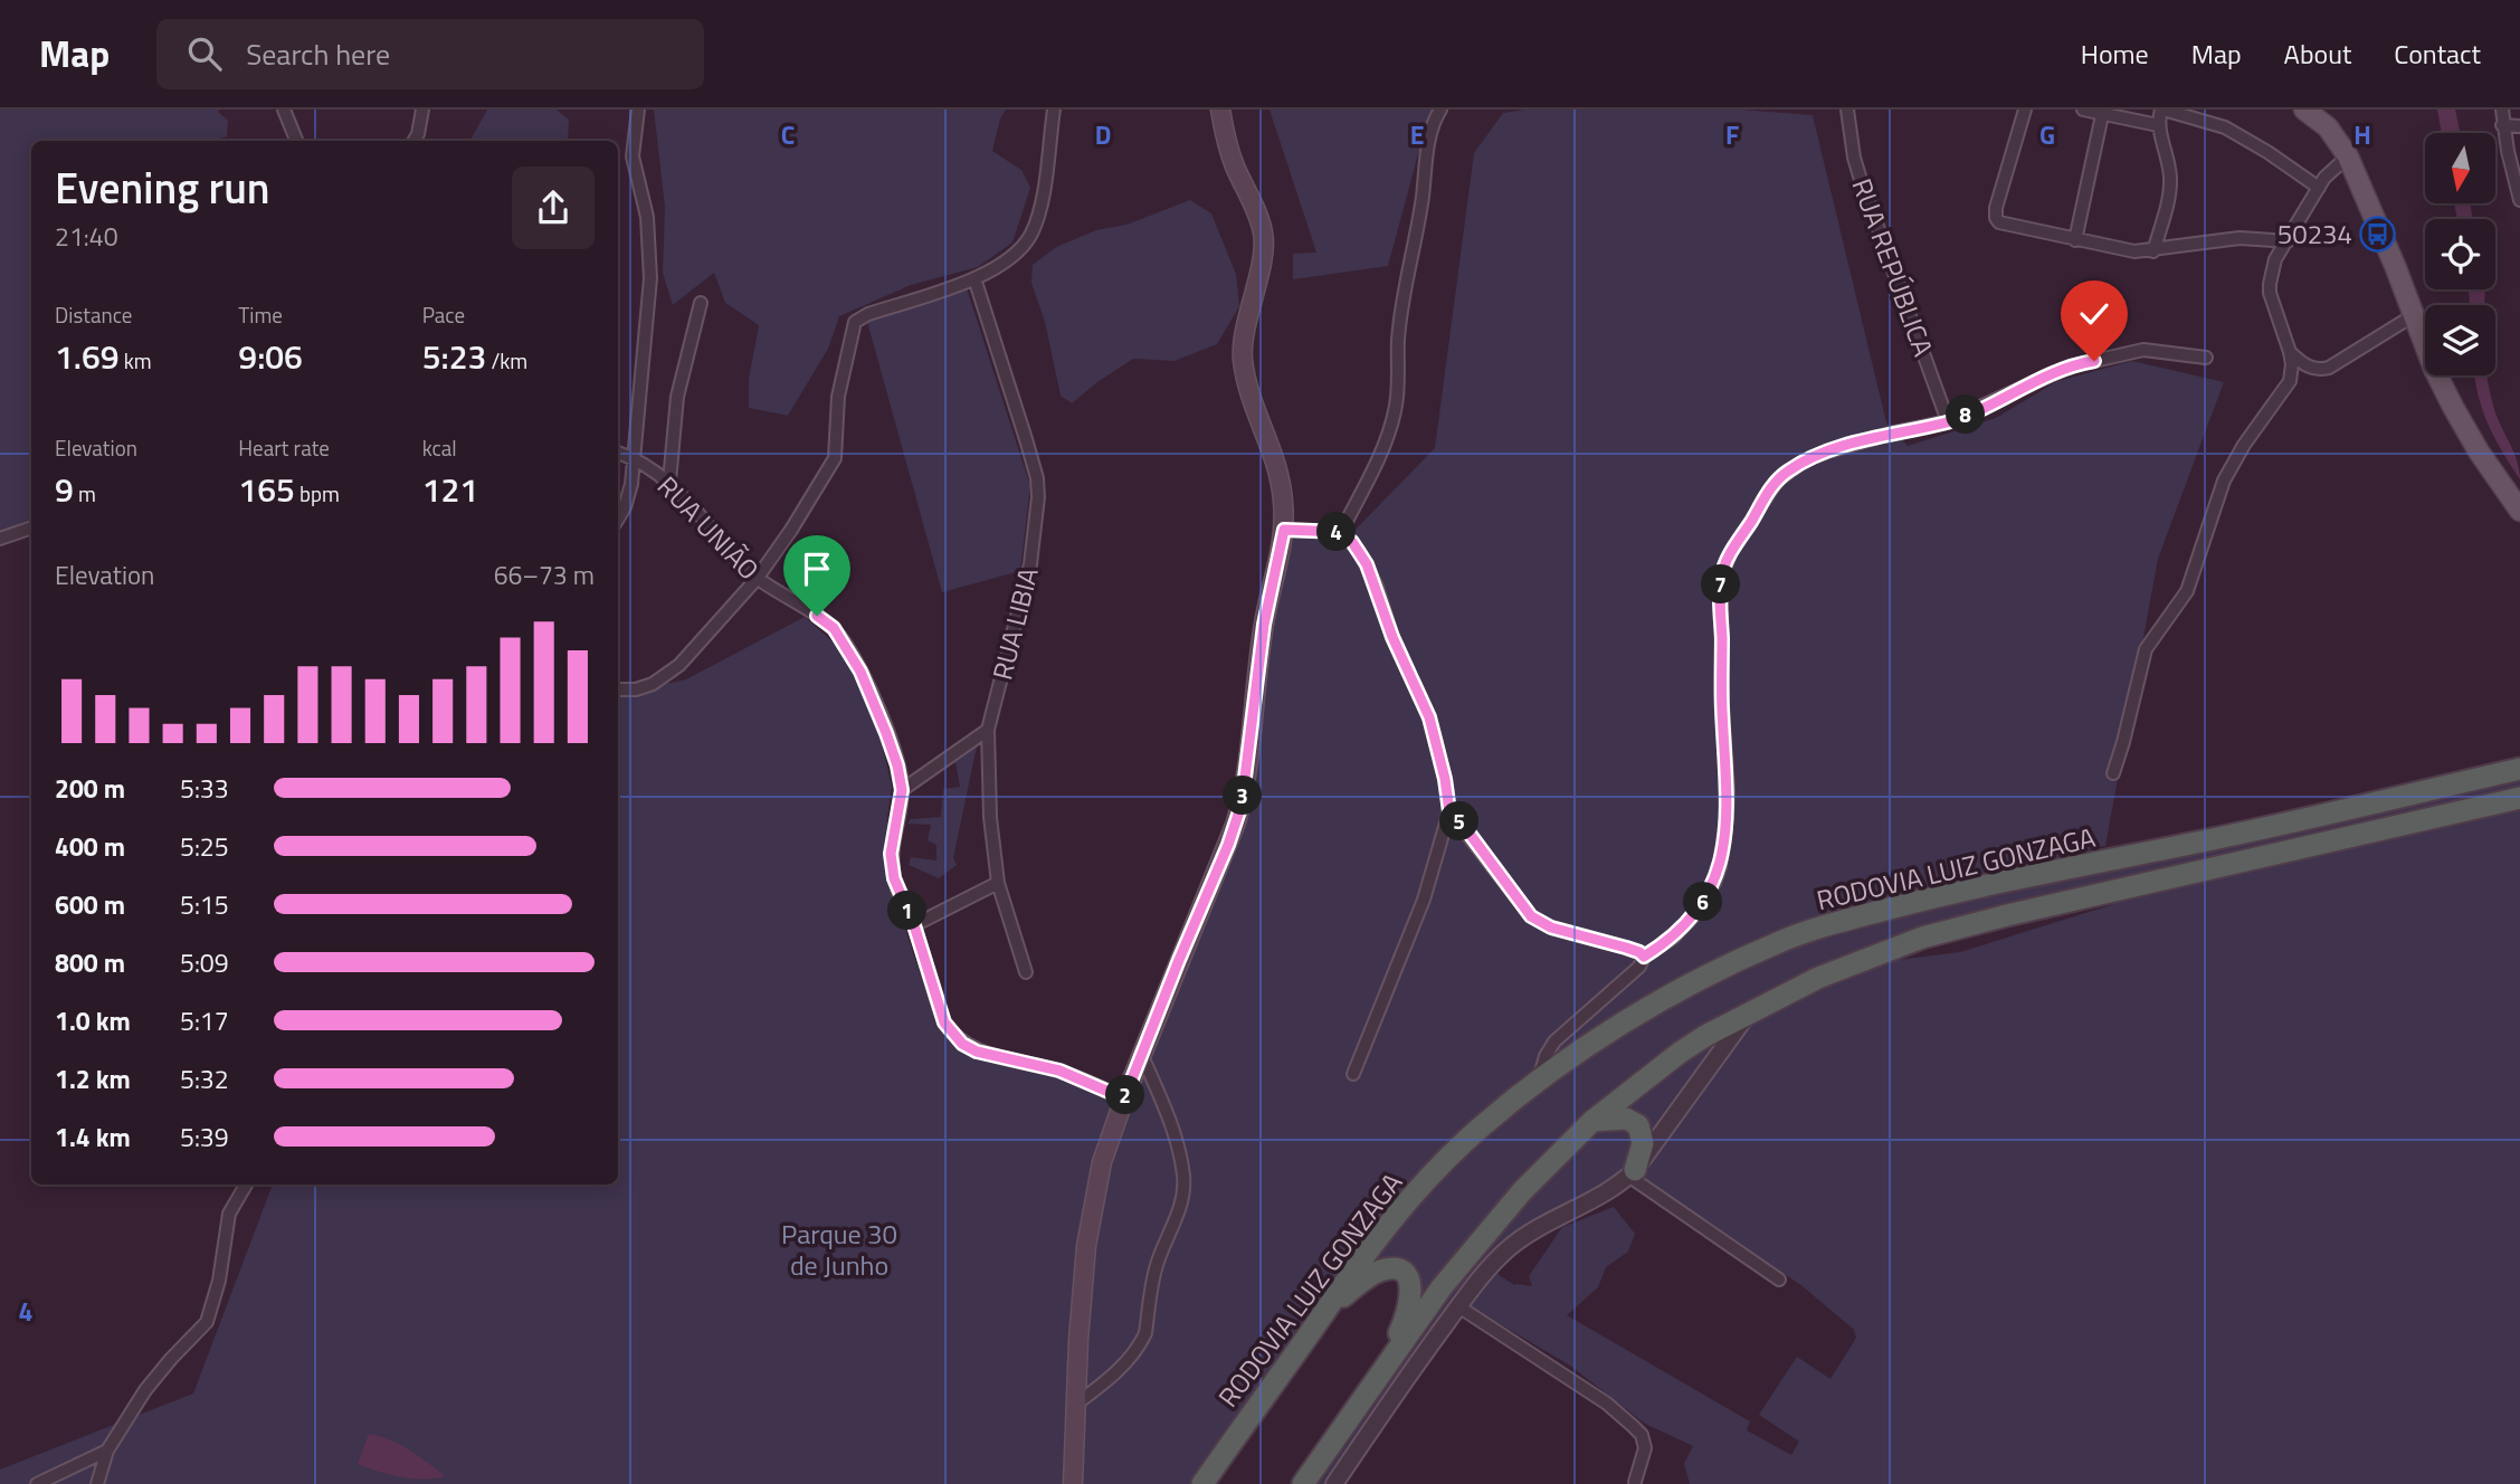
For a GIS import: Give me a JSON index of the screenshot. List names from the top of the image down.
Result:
{
  "streets": {
    "highway": ["RODOVIA LUIZ GONZAGA"],
    "street": ["RUA REPÚBLICA", "RUA UNIÃO", "RUA LIBIA"]
  },
  "parks": ["Parque 30 de Junho"],
  "places": {
    "bus stop": ["50234"]
  },
  "north": "bottom",
  "page": {
    "header": "Map",
    "search": "Search here",
    "nav": [
      "Home",
      "Map",
      "About",
      "Contact"
    ],
    "heading": ["Evening run", "21:40"],
    "stats": [
      ["Distance", "1.69 km"],
      ["Time", "9:06"],
      ["Pace", "5:23 /km"],
      ["Elevation", "9 m"],
      ["Heart rate", "165 bpm"],
      ["kcal", "121"]
    ],
    "pins": [
      "8",
      "4",
      "7",
      "3",
      "5",
      "6",
      "1",
      "2"
    ],
    "chart": ["Elevation", "66–73 m"],
    "list": [
      {
        "name": "200 m",
        "note": "5:33"
      },
      {
        "name": "400 m",
        "note": "5:25"
      },
      {
        "name": "600 m",
        "note": "5:15"
      },
      {
        "name": "800 m",
        "note": "5:09"
      },
      {
        "name": "1.0 km",
        "note": "5:17"
      },
      {
        "name": "1.2 km",
        "note": "5:32"
      },
      {
        "name": "1.4 km",
        "note": "5:39"
      }
    ]
  },
  "grid": {
    "columns": [
      "C",
      "D",
      "E",
      "F",
      "G",
      "H"
    ],
    "rows": ["4"]
  }
}
